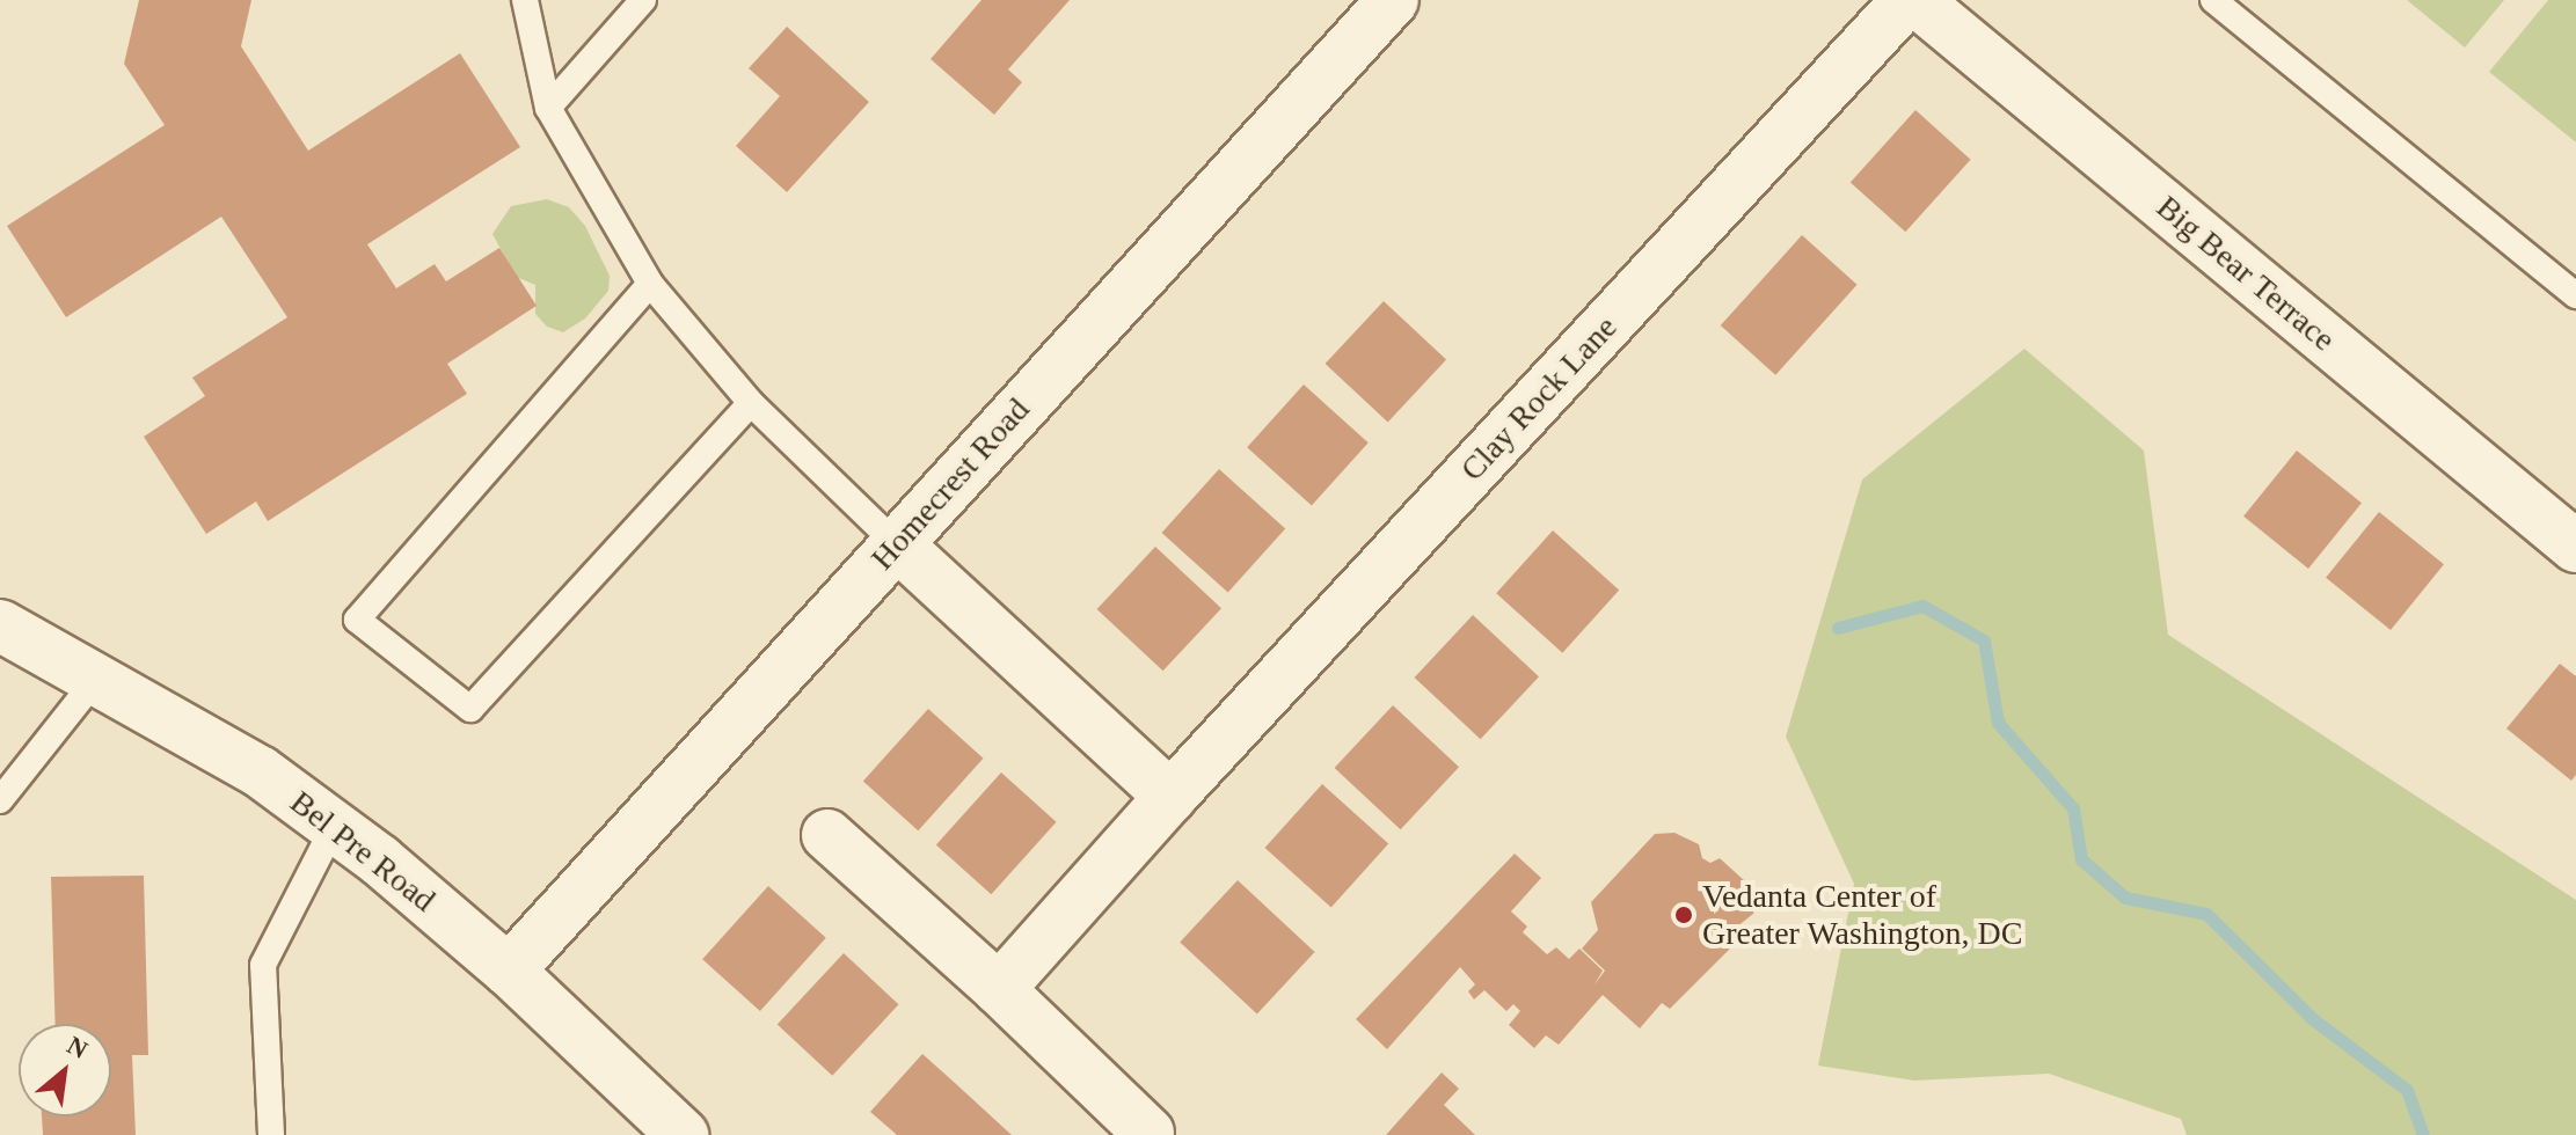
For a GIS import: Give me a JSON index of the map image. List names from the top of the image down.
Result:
{
  "streets": {
    "street": [
      "Big Bear Terrace",
      "Clay Rock Lane",
      "Homecrest Road",
      "Bel Pre Road"
    ]
  },
  "crossings": [
    ["Homecrest Road", "Bel Pre Road"]
  ],
  "places": ["Vedanta Center of Greater Washington, DC"],
  "north": "top right"
}
